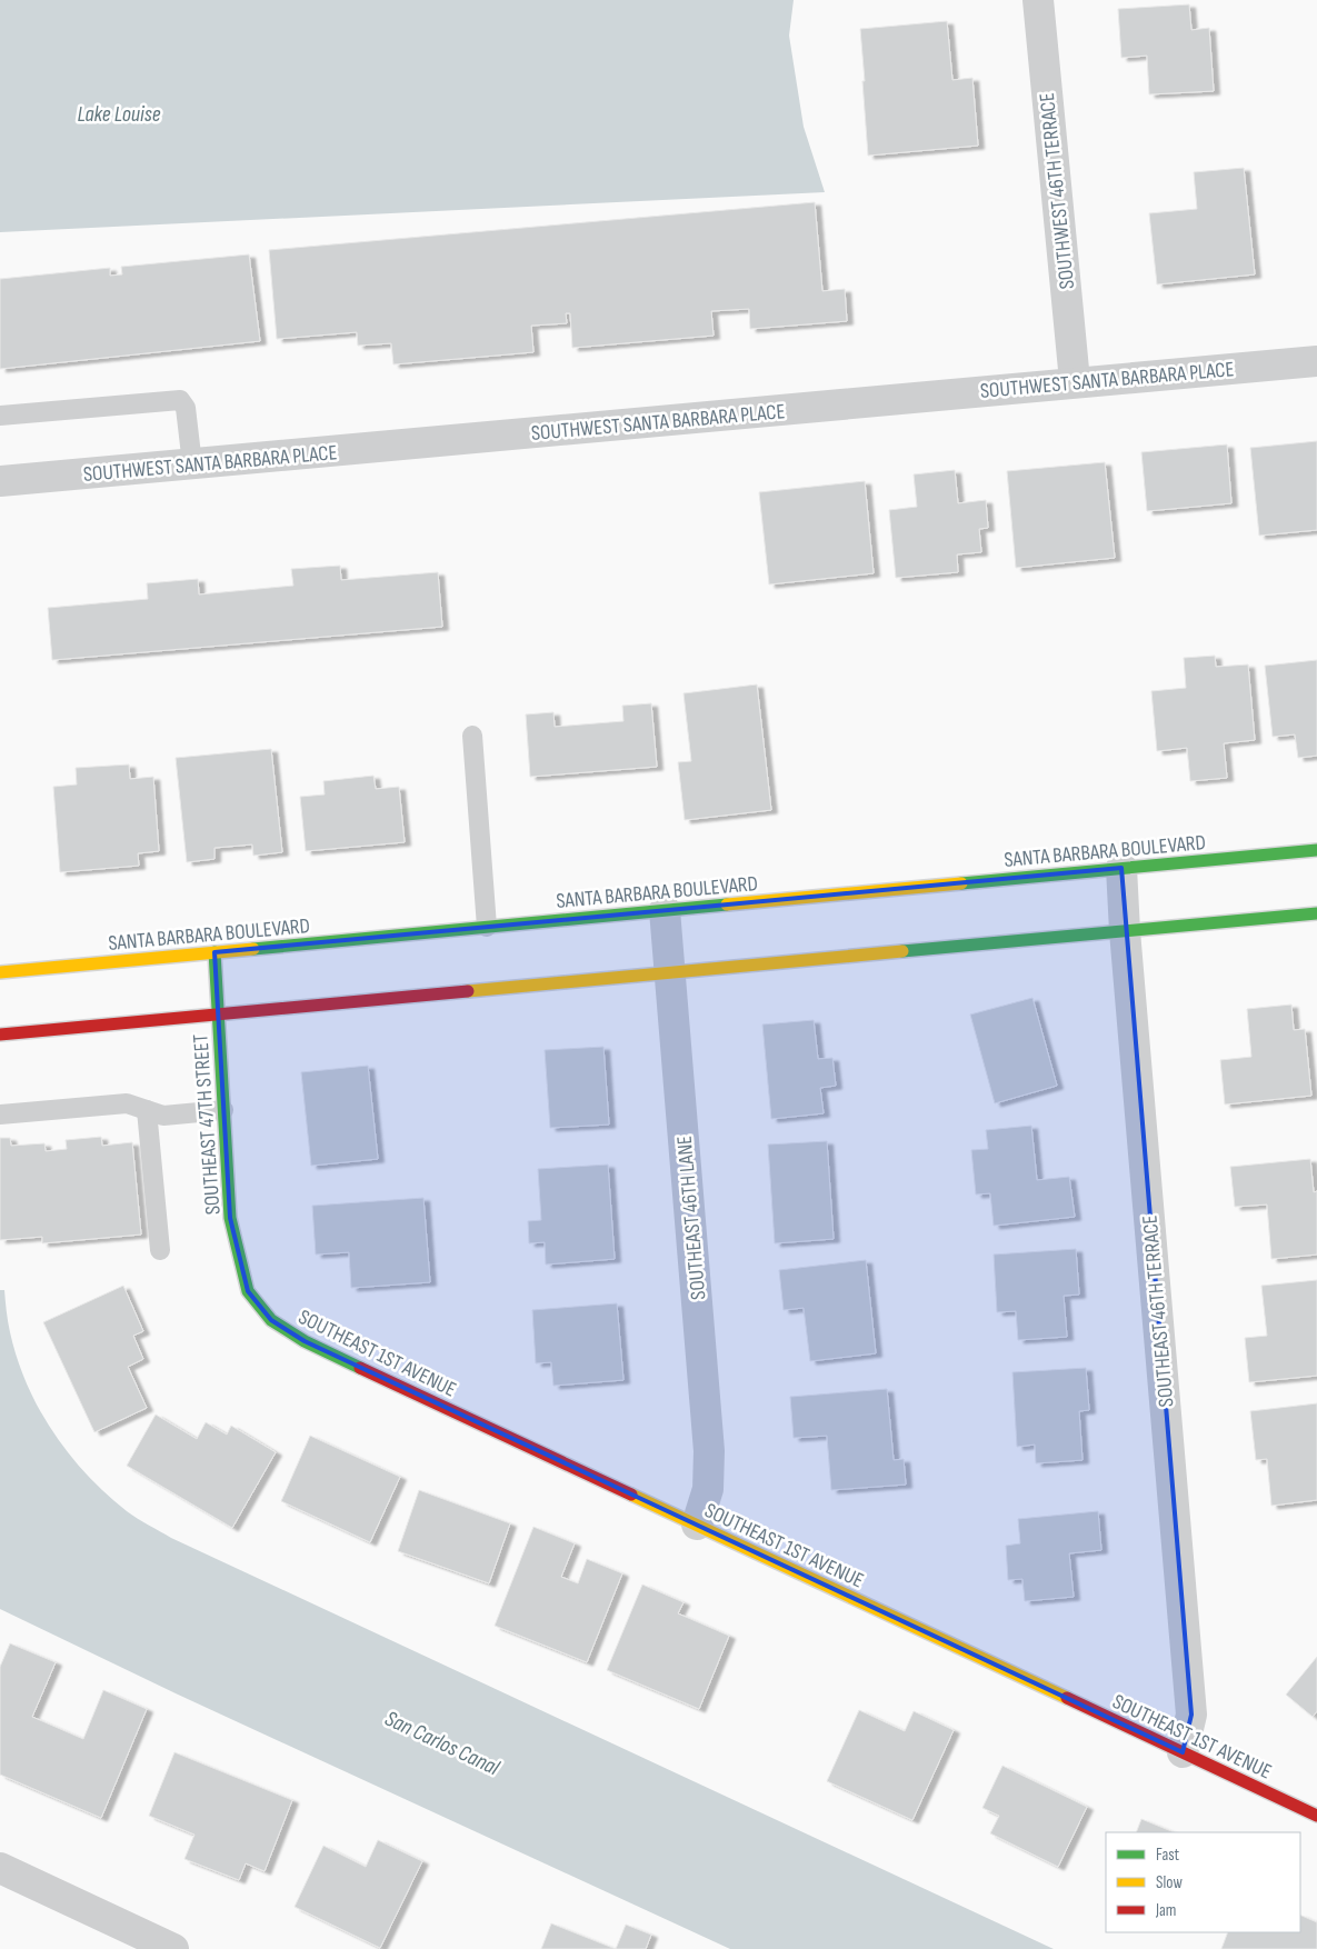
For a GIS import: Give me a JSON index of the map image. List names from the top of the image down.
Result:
{
  "streets": {
    "main road": ["SANTA BARBARA BOULEVARD", "SOUTHEAST 47TH STREET", "SOUTHEAST 1ST AVENUE"],
    "street": [
      "SOUTHWEST 46TH TERRACE",
      "SOUTHWEST SANTA BARBARA PLACE",
      "SOUTHEAST 46TH LANE",
      "SOUTHEAST 46TH TERRACE"
    ]
  },
  "crossings": [
    ["SOUTHWEST 46TH TERRACE", "SOUTHWEST SANTA BARBARA PLACE"],
    ["SANTA BARBARA BOULEVARD", "SOUTHEAST 47TH STREET"],
    ["SANTA BARBARA BOULEVARD", "SOUTHEAST 46TH LANE"],
    ["SANTA BARBARA BOULEVARD", "SOUTHEAST 46TH TERRACE"],
    ["SOUTHEAST 47TH STREET", "SOUTHEAST 1ST AVENUE"],
    ["SOUTHEAST 46TH LANE", "SOUTHEAST 1ST AVENUE"],
    ["SOUTHEAST 46TH TERRACE", "SOUTHEAST 1ST AVENUE"]
  ],
  "water": ["Lake Louise", "San Carlos Canal"],
  "legend": ["Fast", "Slow", "Jam"]
}
